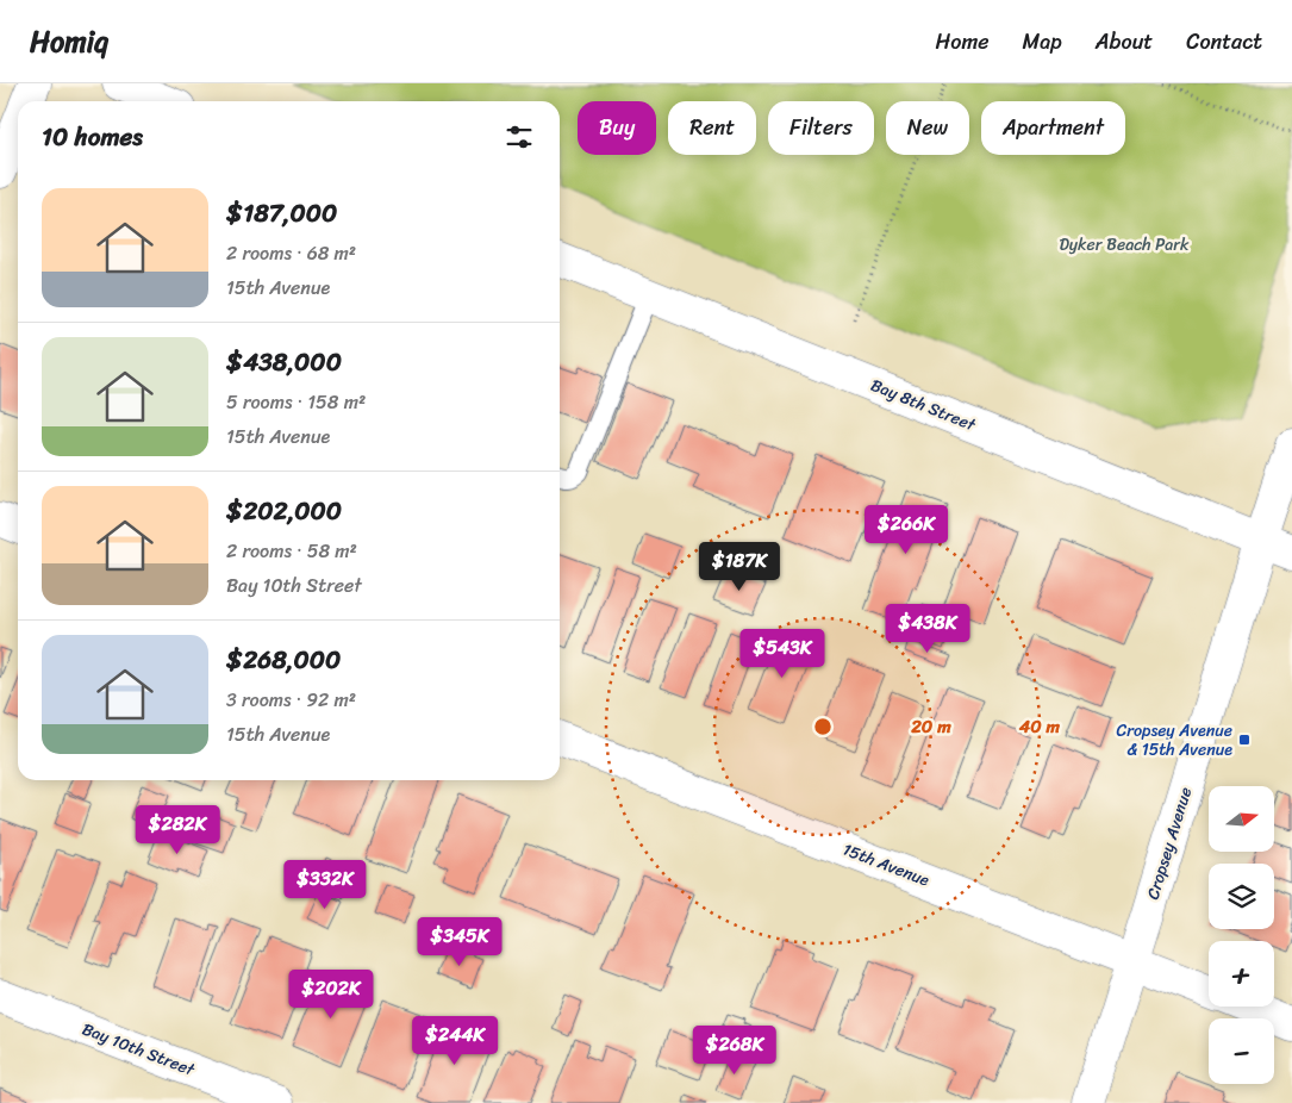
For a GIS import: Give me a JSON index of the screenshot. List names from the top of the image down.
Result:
{
  "streets": {
    "main road": [
      "Bay 8th Street",
      "Cropsey Avenue",
      "15th Avenue",
      "Bay 10th Street"
    ]
  },
  "crossings": [
    ["Bay 8th Street", "Cropsey Avenue"],
    ["Cropsey Avenue", "15th Avenue"]
  ],
  "parks": ["Dyker Beach Park"],
  "places": {
    "transit": ["Cropsey Avenue & 15th Avenue"]
  },
  "north": "right",
  "page": {
    "header": "Homiq",
    "nav": [
      "Home",
      "Map",
      "About",
      "Contact"
    ],
    "chip": [
      "Buy",
      "Rent",
      "Filters",
      "New",
      "Apartment"
    ],
    "heading": "10 homes",
    "list": [
      {
        "name": "$187,000",
        "note": "2 rooms · 68 m² · 15th Avenue"
      },
      {
        "name": "$438,000",
        "note": "5 rooms · 158 m² · 15th Avenue"
      },
      {
        "name": "$202,000",
        "note": "2 rooms · 58 m² · Bay 10th Street"
      },
      {
        "name": "$268,000",
        "note": "3 rooms · 92 m² · 15th Avenue"
      }
    ],
    "price": [
      "$266K",
      "$187K",
      "$438K",
      "$543K",
      "$282K",
      "$332K",
      "$345K",
      "$202K",
      "$244K",
      "$268K"
    ],
    "map_buttons": ["+", "−"]
  },
  "rings": ["20 m", "40 m"]
}
